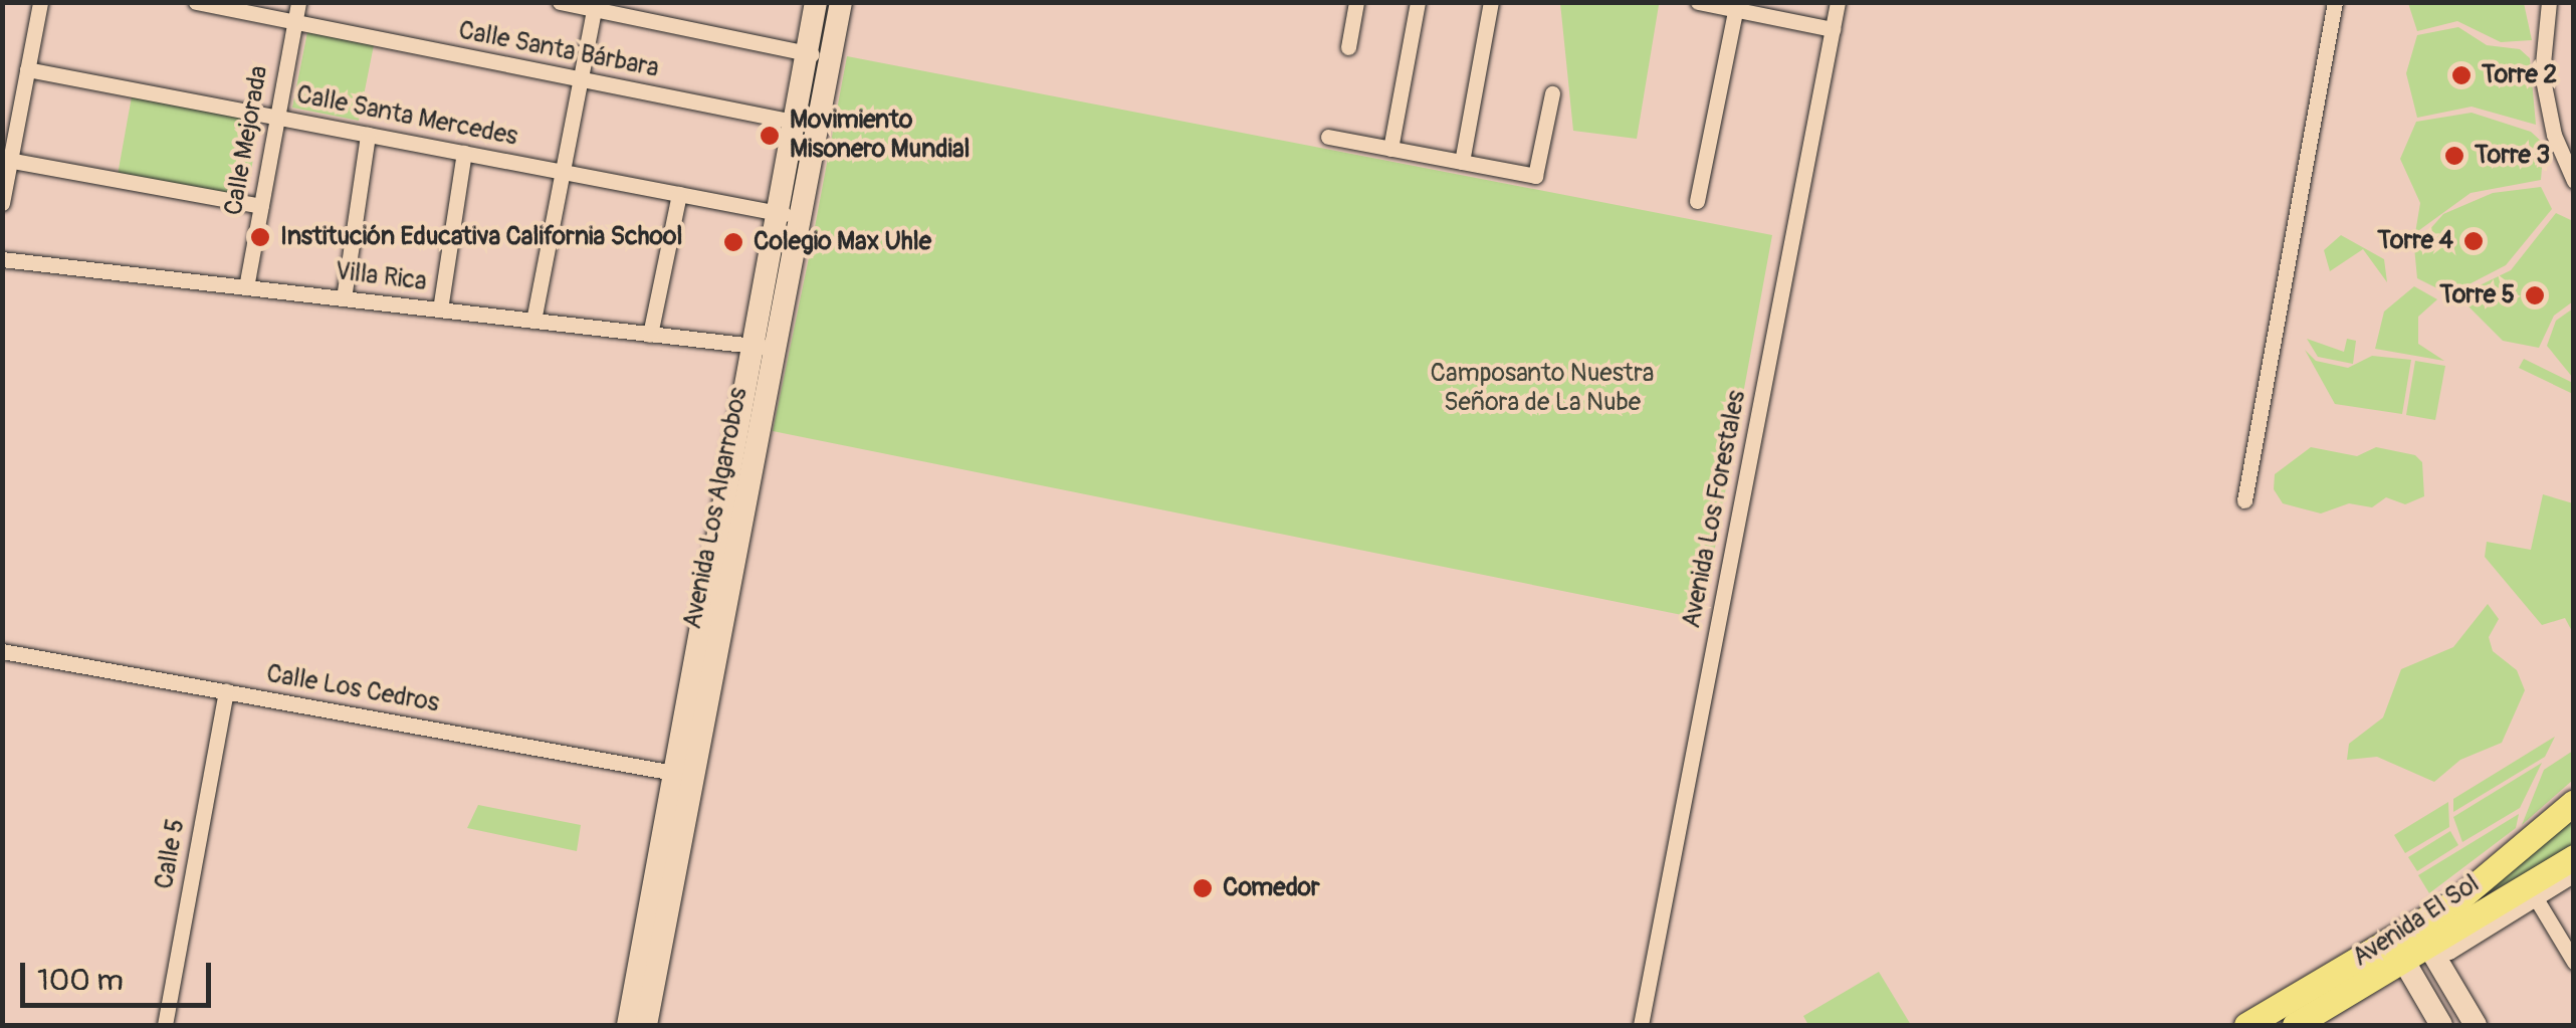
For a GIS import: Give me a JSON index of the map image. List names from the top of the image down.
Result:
{
  "streets": {
    "main road": ["Avenida El Sol"],
    "street": [
      "Calle Santa Bárbara",
      "Calle Santa Mercedes",
      "Calle Mejorada",
      "Villa Rica",
      "Avenida Los Algarrobos",
      "Avenida Los Forestales",
      "Calle Los Cedros",
      "Calle 5"
    ]
  },
  "crossings": [
    ["Calle Santa Bárbara", "Calle Mejorada"],
    ["Calle Santa Bárbara", "Avenida Los Algarrobos"],
    ["Calle Santa Mercedes", "Calle Mejorada"],
    ["Calle Santa Mercedes", "Avenida Los Algarrobos"],
    ["Calle Mejorada", "Villa Rica"],
    ["Villa Rica", "Avenida Los Algarrobos"],
    ["Avenida Los Algarrobos", "Calle Los Cedros"],
    ["Calle Los Cedros", "Calle 5"]
  ],
  "parks": ["Camposanto Nuestra Señora de La Nube"],
  "places": [
    "Torre 2",
    "Movimiento Misonero Mundial",
    "Torre 3",
    "Institución Educativa California School",
    "Torre 4",
    "Colegio Max Uhle",
    "Torre 5",
    "Comedor"
  ],
  "scale_bar": "100 m"
}
